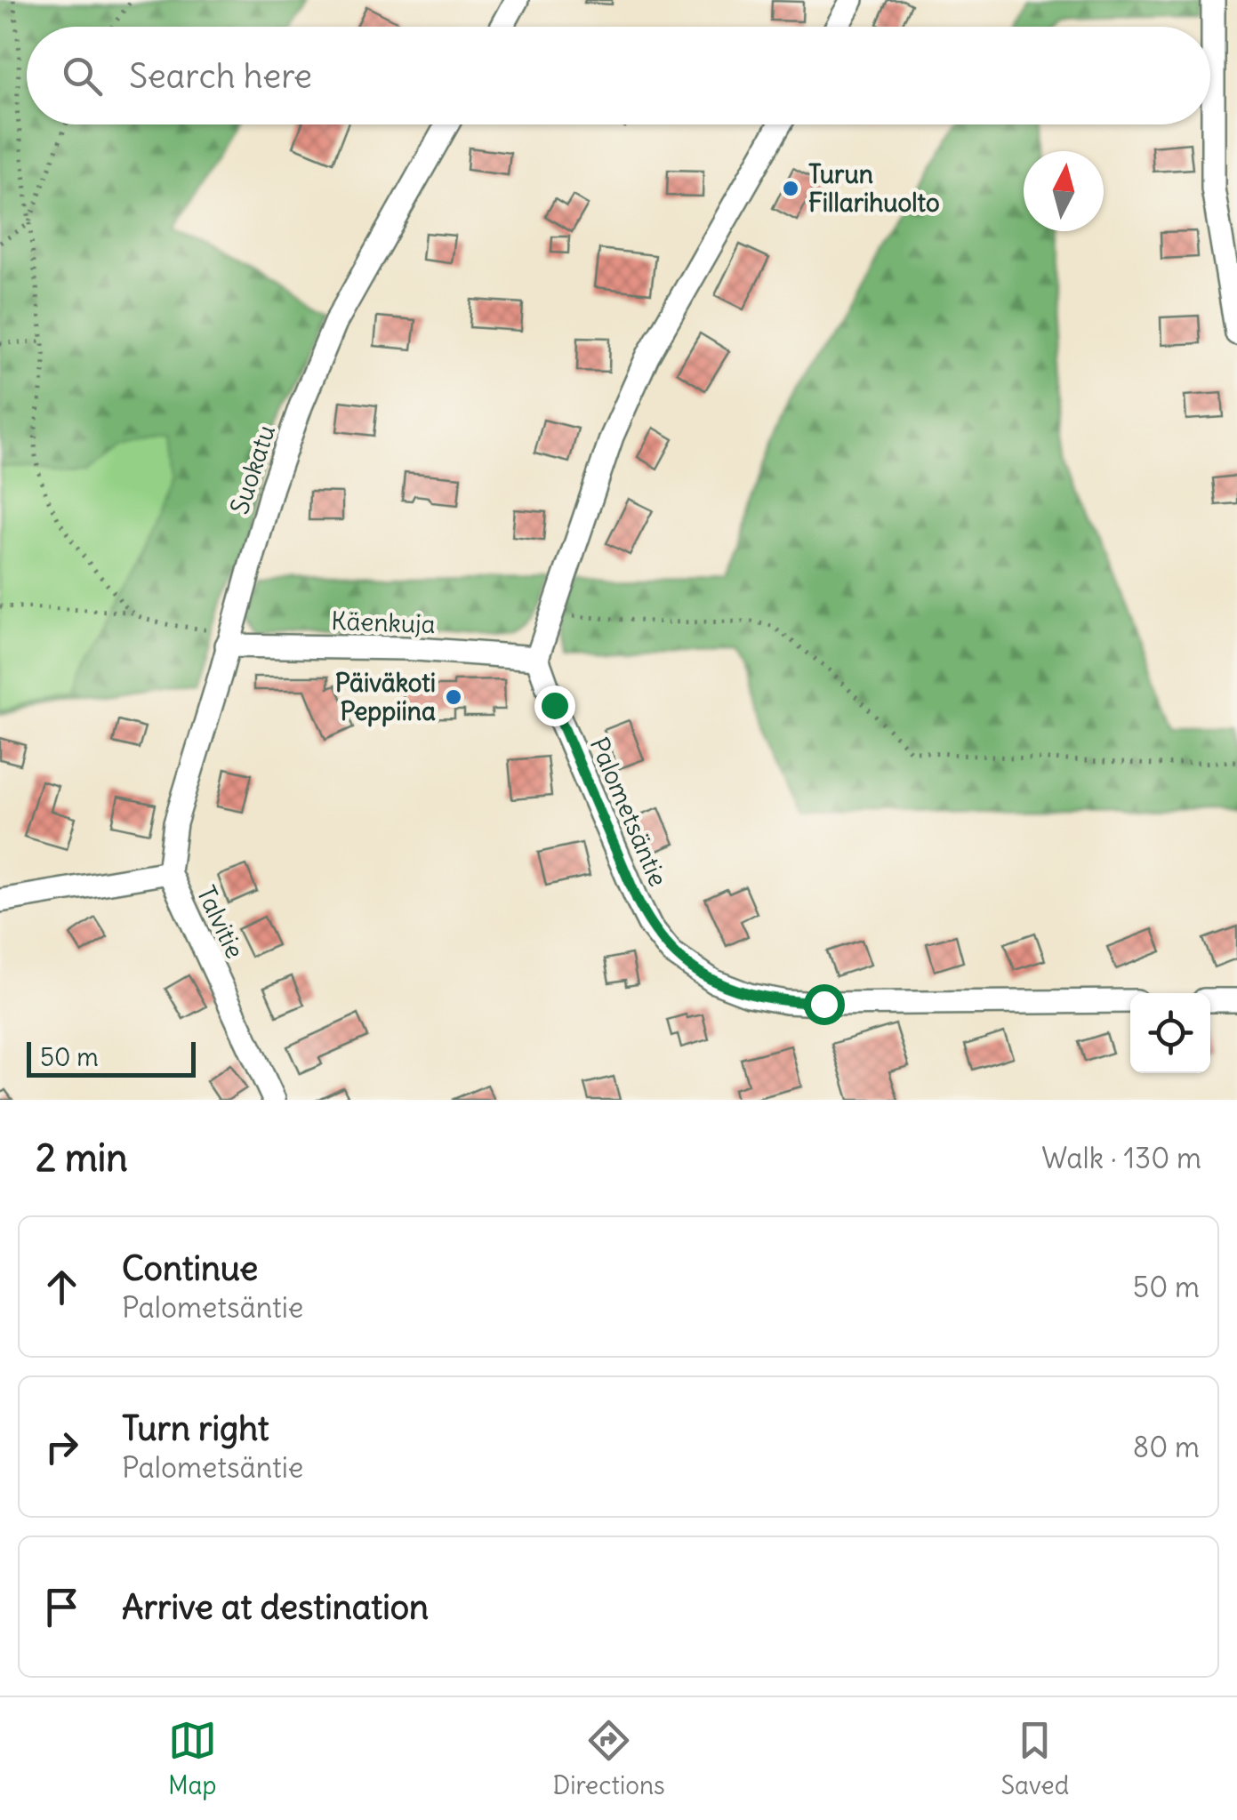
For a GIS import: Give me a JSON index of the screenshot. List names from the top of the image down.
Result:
{
  "streets": {
    "street": [
      "Suokatu",
      "Käenkuja",
      "Palometsäntie",
      "Talvitie"
    ]
  },
  "crossings": [
    ["Suokatu", "Käenkuja"],
    ["Suokatu", "Talvitie"],
    ["Käenkuja", "Palometsäntie"]
  ],
  "places": ["Turun Fillarihuolto", "Päiväkoti Peppiina"],
  "scale_bar": "50 m",
  "north": "top",
  "page": {
    "search": "Search here",
    "scale": "50 m",
    "heading": ["2 min", "Walk · 130 m"],
    "list": [
      ["Continue", "Palometsäntie", "50 m"],
      ["Turn right", "Palometsäntie", "80 m"],
      "Arrive at destination"
    ],
    "nav": ["Map", "Directions", "Saved"]
  }
}
